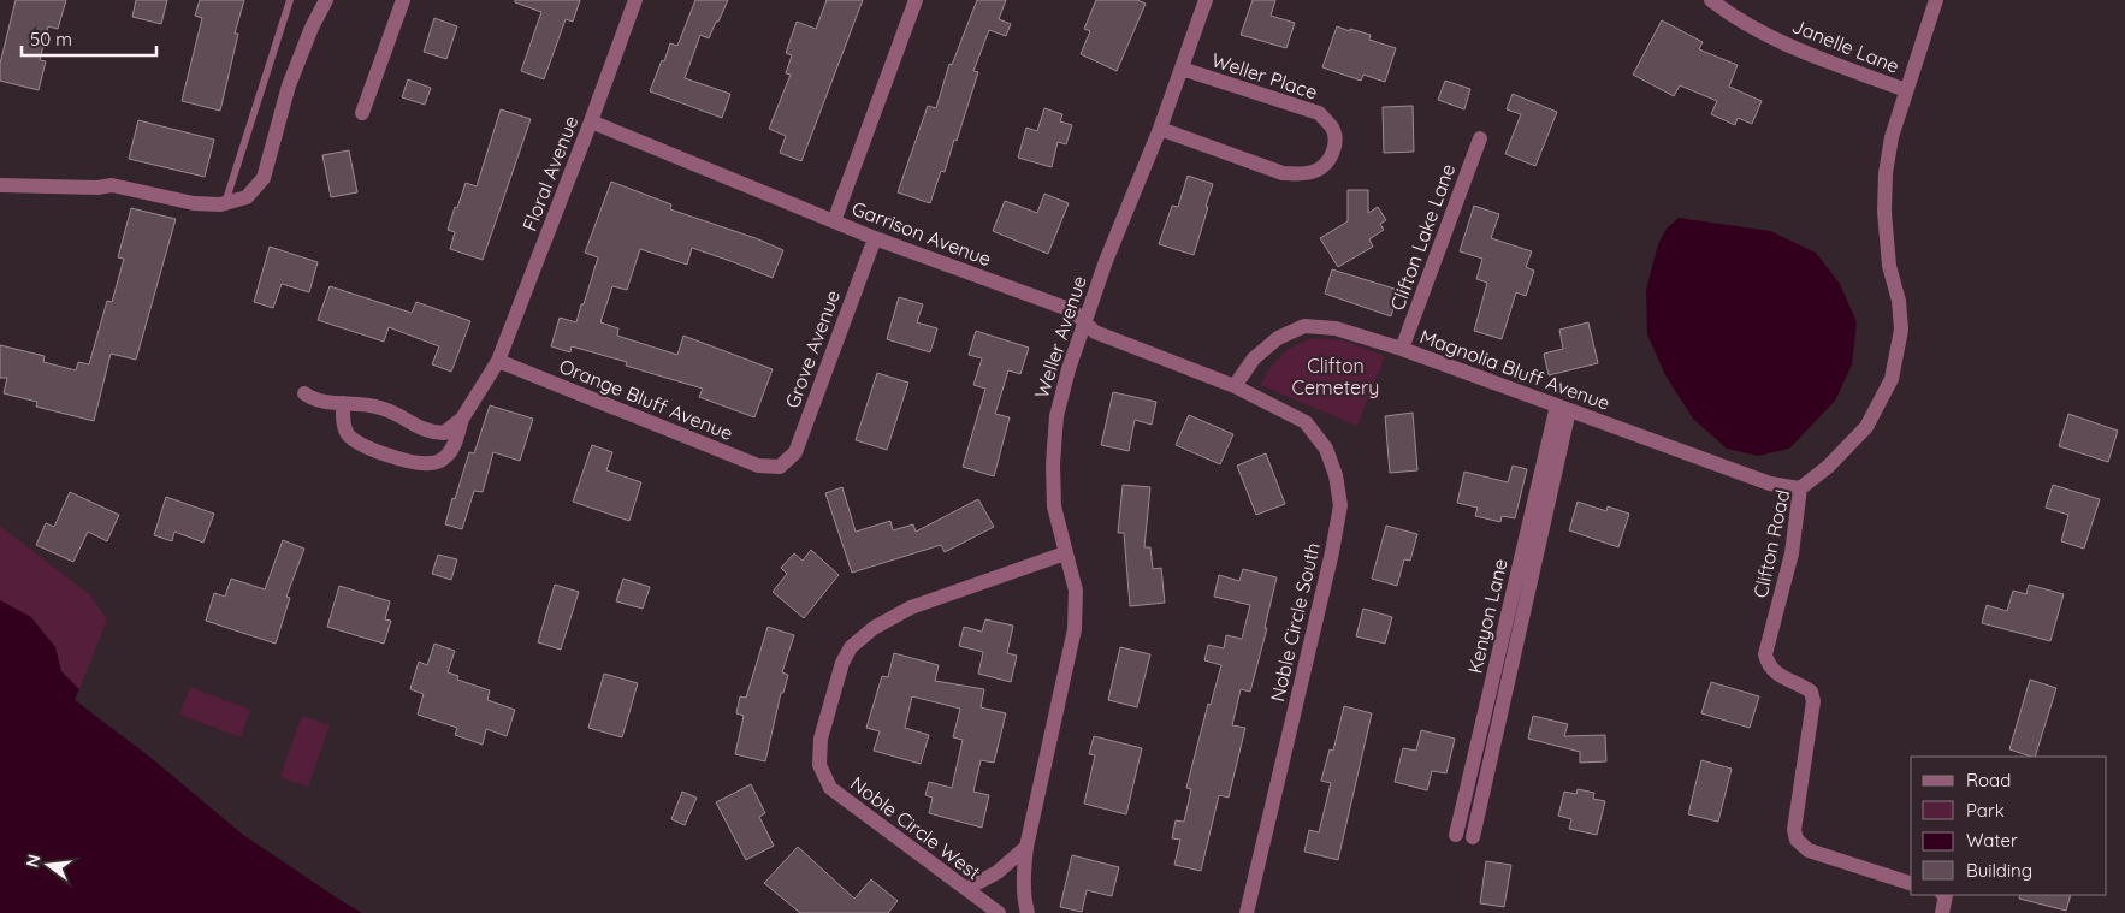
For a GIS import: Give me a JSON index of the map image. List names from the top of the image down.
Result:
{
  "streets": {
    "street": [
      "Janelle Lane",
      "Weller Place",
      "Floral Avenue",
      "Garrison Avenue",
      "Clifton Lake Lane",
      "Weller Avenue",
      "Grove Avenue",
      "Magnolia Bluff Avenue",
      "Orange Bluff Avenue",
      "Clifton Road",
      "Kenyon Lane",
      "Noble Circle South",
      "Noble Circle West"
    ]
  },
  "crossings": [
    ["Janelle Lane", "Clifton Road"],
    ["Weller Place", "Weller Avenue"],
    ["Floral Avenue", "Garrison Avenue"],
    ["Floral Avenue", "Orange Bluff Avenue"],
    ["Garrison Avenue", "Weller Avenue"],
    ["Garrison Avenue", "Grove Avenue"],
    ["Garrison Avenue", "Magnolia Bluff Avenue"],
    ["Garrison Avenue", "Noble Circle South"],
    ["Clifton Lake Lane", "Magnolia Bluff Avenue"],
    ["Weller Avenue", "Noble Circle West"],
    ["Grove Avenue", "Orange Bluff Avenue"],
    ["Magnolia Bluff Avenue", "Clifton Road"],
    ["Magnolia Bluff Avenue", "Kenyon Lane"],
    ["Magnolia Bluff Avenue", "Noble Circle South"]
  ],
  "parks": ["Clifton Cemetery"],
  "legend": [
    "Road",
    "Park",
    "Water",
    "Building"
  ],
  "scale_bar": "50 m",
  "north": "left"
}
